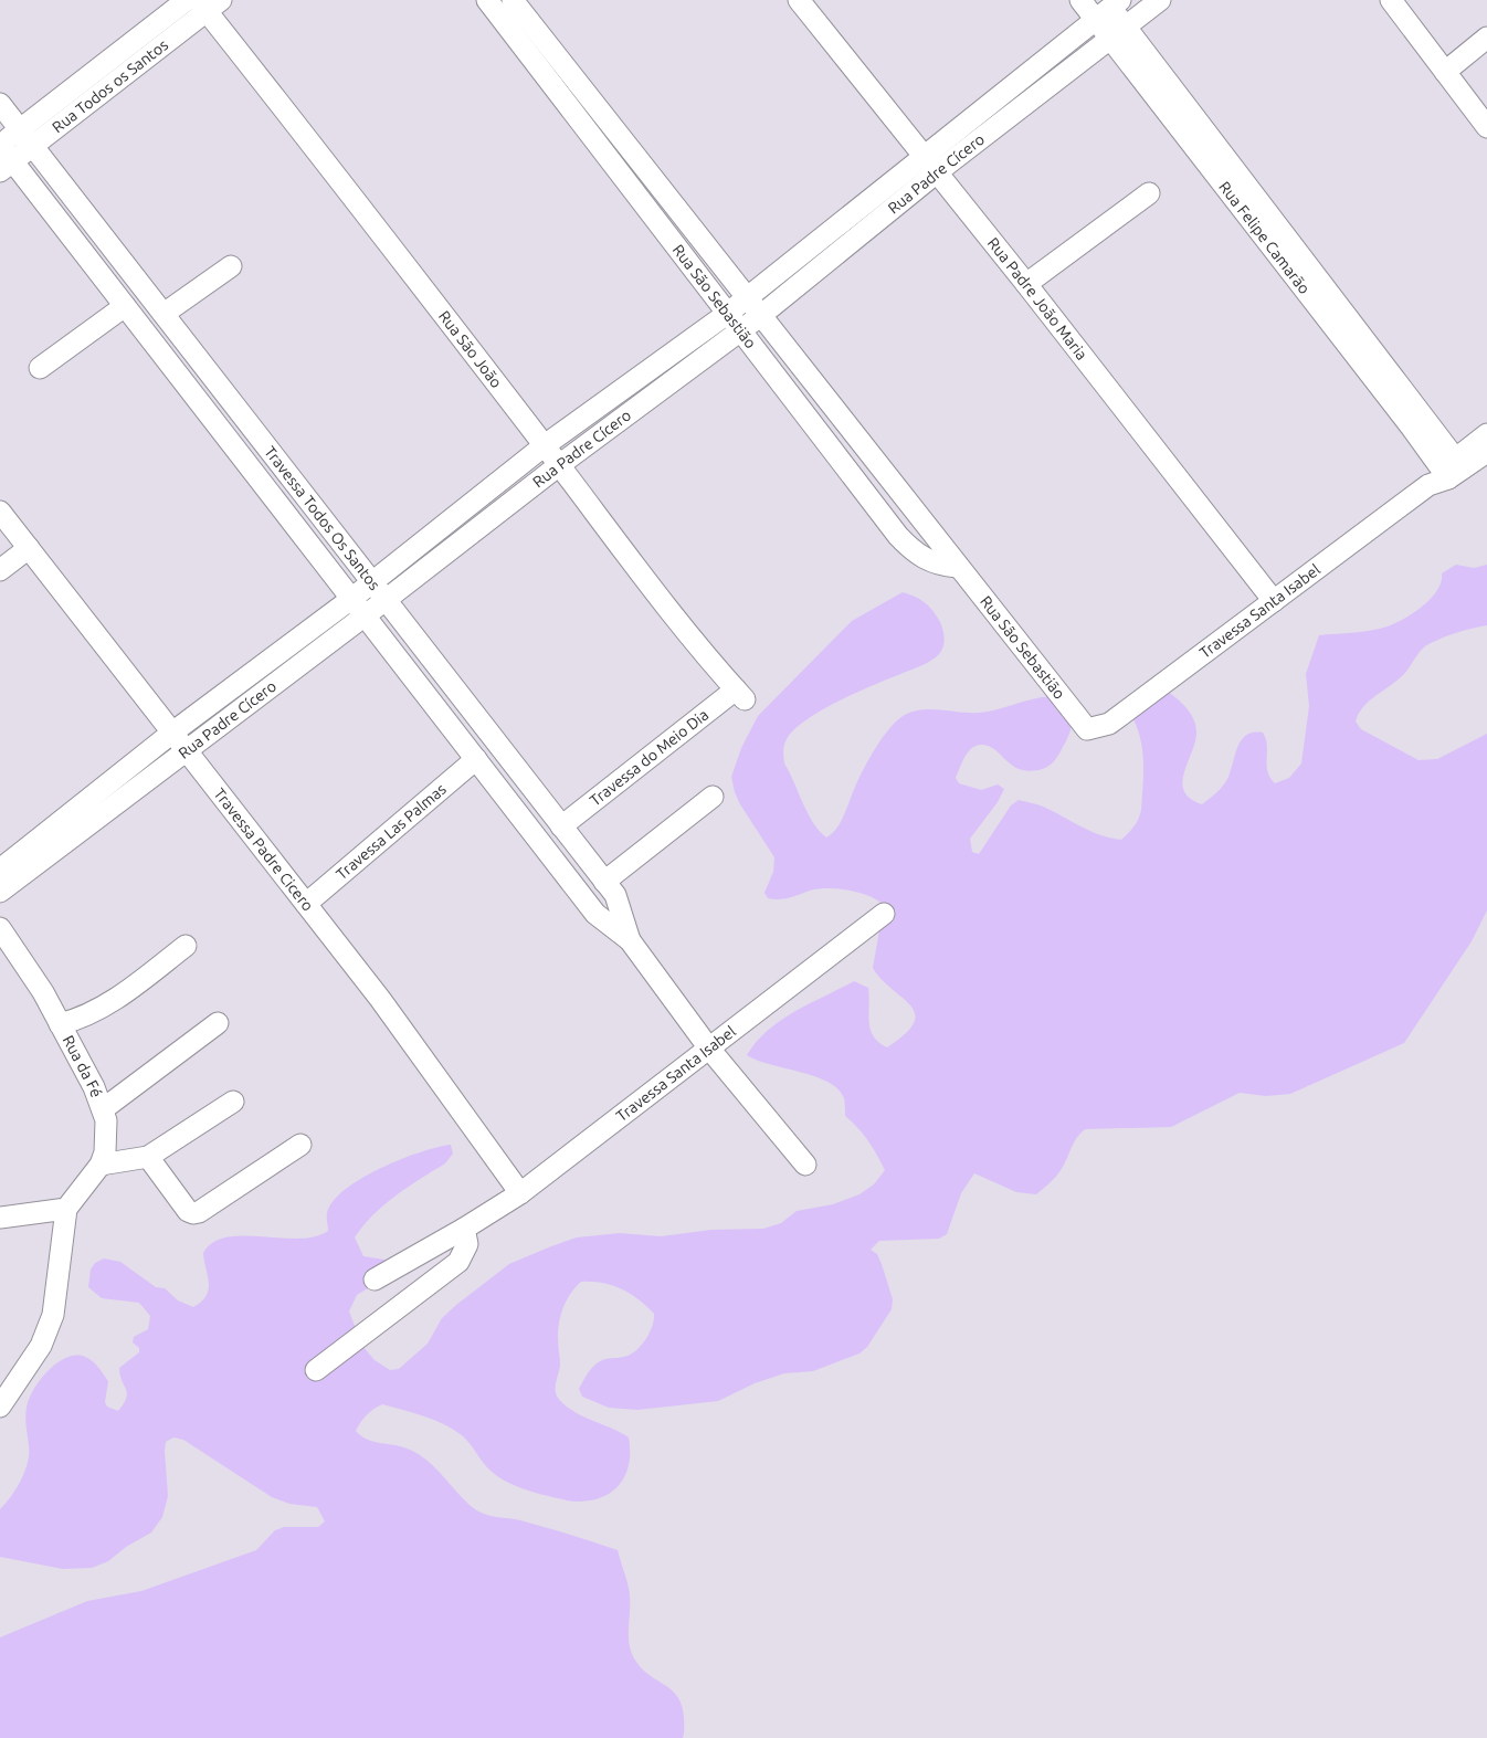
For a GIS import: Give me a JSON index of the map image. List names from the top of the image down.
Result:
{
  "streets": {
    "street": [
      "Rua Todos os Santos",
      "Rua Padre Cícero",
      "Rua Felipe Camarão",
      "Rua São Sebastião",
      "Rua Padre João Maria",
      "Rua São João",
      "Travessa Todos Os Santos",
      "Travessa Santa Isabel",
      "Travessa do Meio Dia",
      "Travessa Las Palmas",
      "Travessa Padre Cicero",
      "Rua da Fé"
    ]
  },
  "crossings": [
    ["Rua Todos os Santos", "Rua São João"],
    ["Rua Todos os Santos", "Travessa Todos Os Santos"],
    ["Rua Padre Cícero", "Rua Felipe Camarão"],
    ["Rua Padre Cícero", "Rua São Sebastião"],
    ["Rua Padre Cícero", "Rua Padre João Maria"],
    ["Rua Padre Cícero", "Rua São João"],
    ["Rua Padre Cícero", "Travessa Todos Os Santos"],
    ["Rua Padre Cícero", "Travessa Padre Cicero"],
    ["Rua Felipe Camarão", "Travessa Santa Isabel"],
    ["Rua São Sebastião", "Travessa Santa Isabel"],
    ["Rua Padre João Maria", "Travessa Santa Isabel"],
    ["Rua São João", "Travessa do Meio Dia"],
    ["Travessa Todos Os Santos", "Travessa Santa Isabel"],
    ["Travessa Todos Os Santos", "Travessa do Meio Dia"],
    ["Travessa Todos Os Santos", "Travessa Las Palmas"],
    ["Travessa Santa Isabel", "Travessa Padre Cicero"],
    ["Travessa Las Palmas", "Travessa Padre Cicero"]
  ]
}
